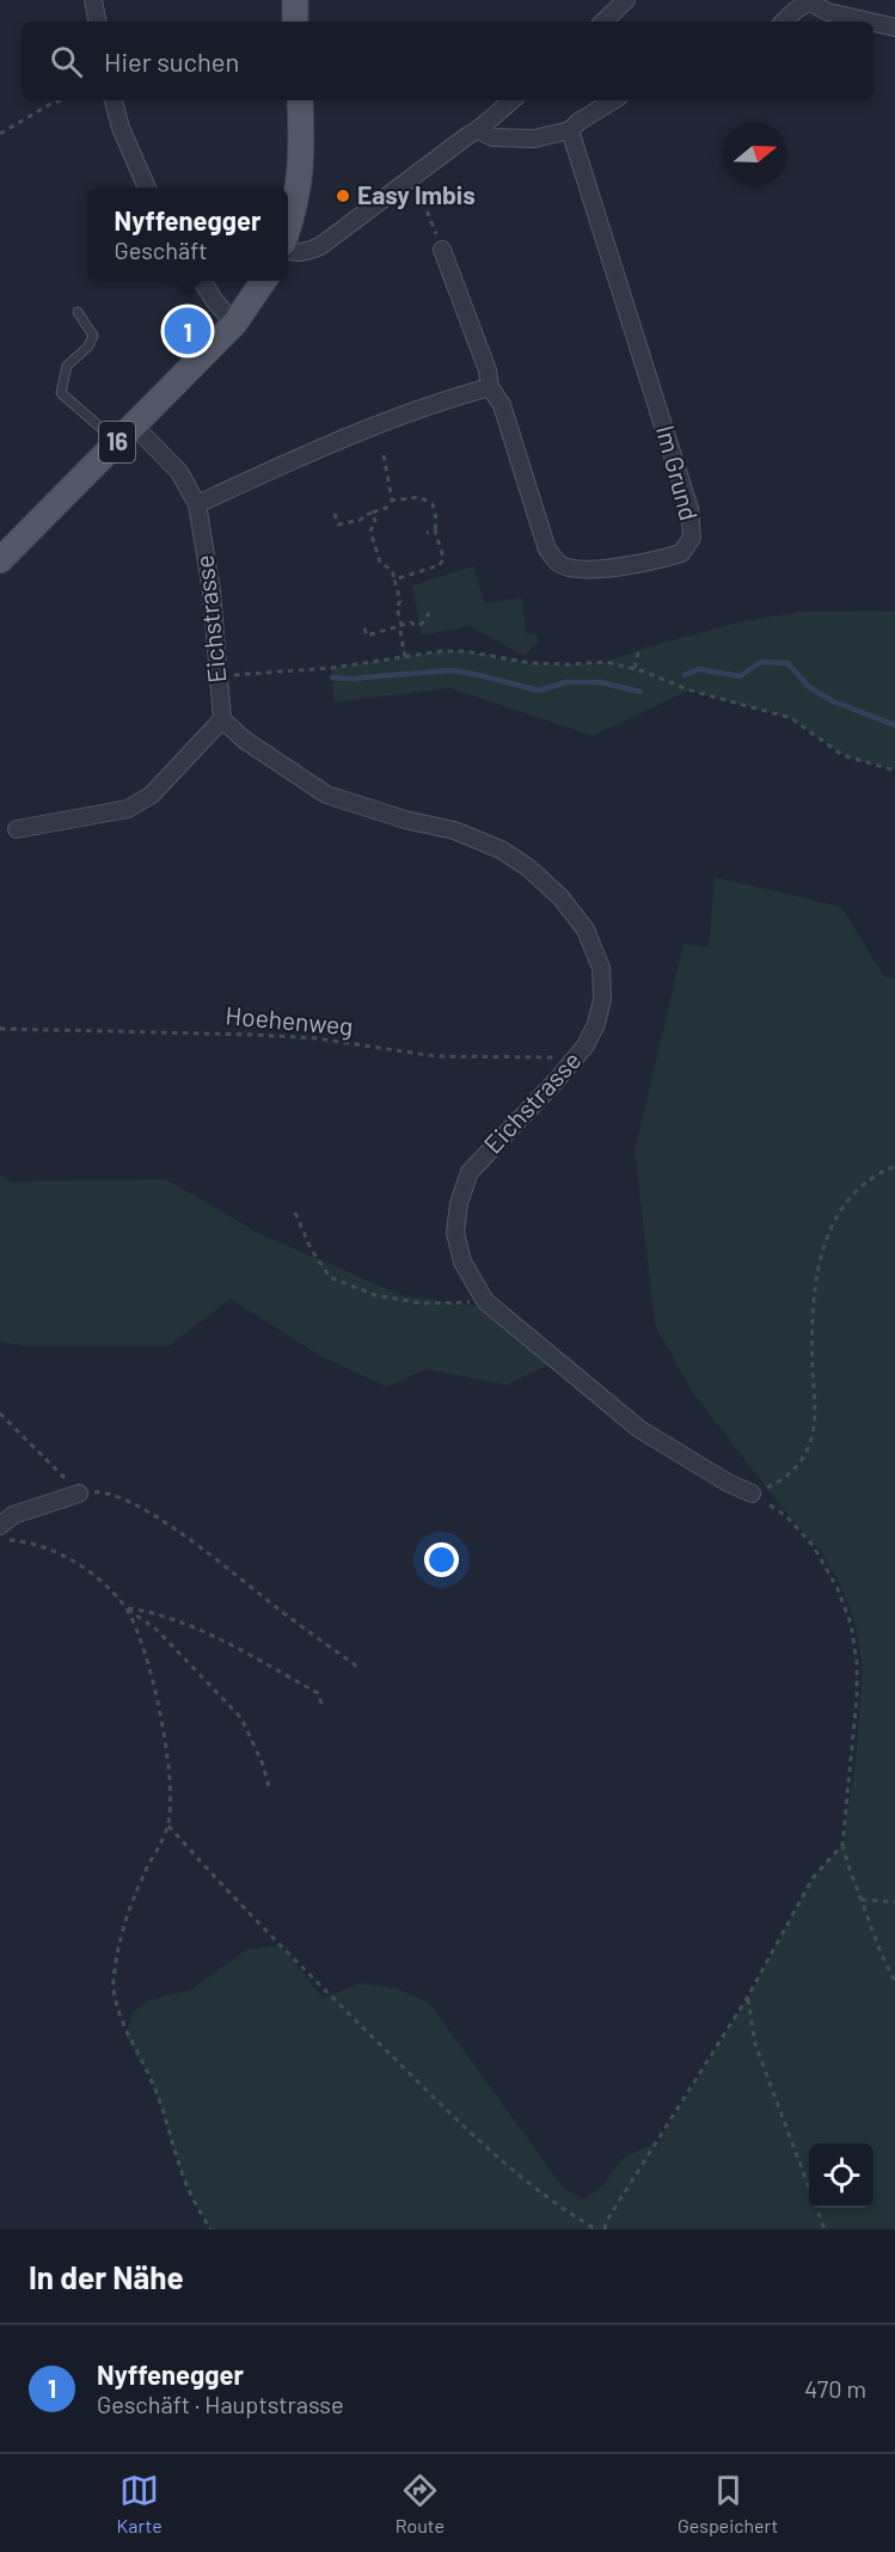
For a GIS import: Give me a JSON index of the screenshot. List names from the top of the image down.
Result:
{
  "streets": {
    "main road": ["16"],
    "street": ["Im Grund", "Eichstrasse"],
    "path": ["Hoehenweg"]
  },
  "crossings": [
    ["16", "Eichstrasse"],
    ["Eichstrasse", "Hoehenweg"]
  ],
  "places": ["Easy Imbis"],
  "north": "right",
  "page": {
    "search": "Hier suchen",
    "popup": ["Nyffenegger", "Geschäft"],
    "pins": "1",
    "heading": "In der Nähe",
    "list": [
      {
        "mark": "1",
        "name": "Nyffenegger",
        "note": "Geschäft · Hauptstrasse",
        "value": "470 m"
      }
    ],
    "nav": ["Karte", "Route", "Gespeichert"]
  }
}
